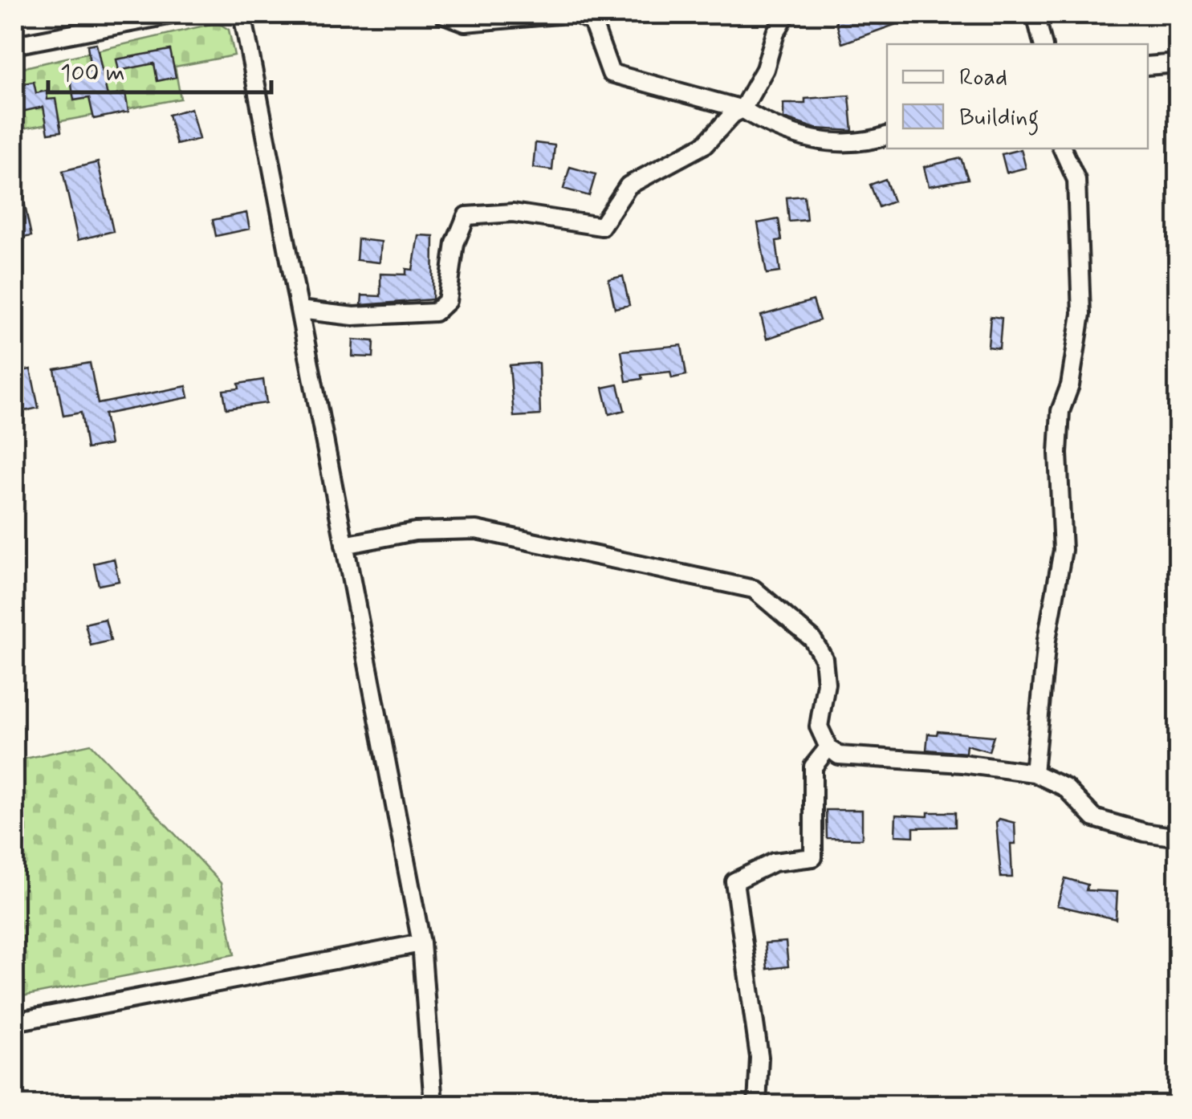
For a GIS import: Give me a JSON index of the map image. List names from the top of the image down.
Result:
{
  "legend": ["Road", "Building"],
  "scale_bar": "100 m"
}
